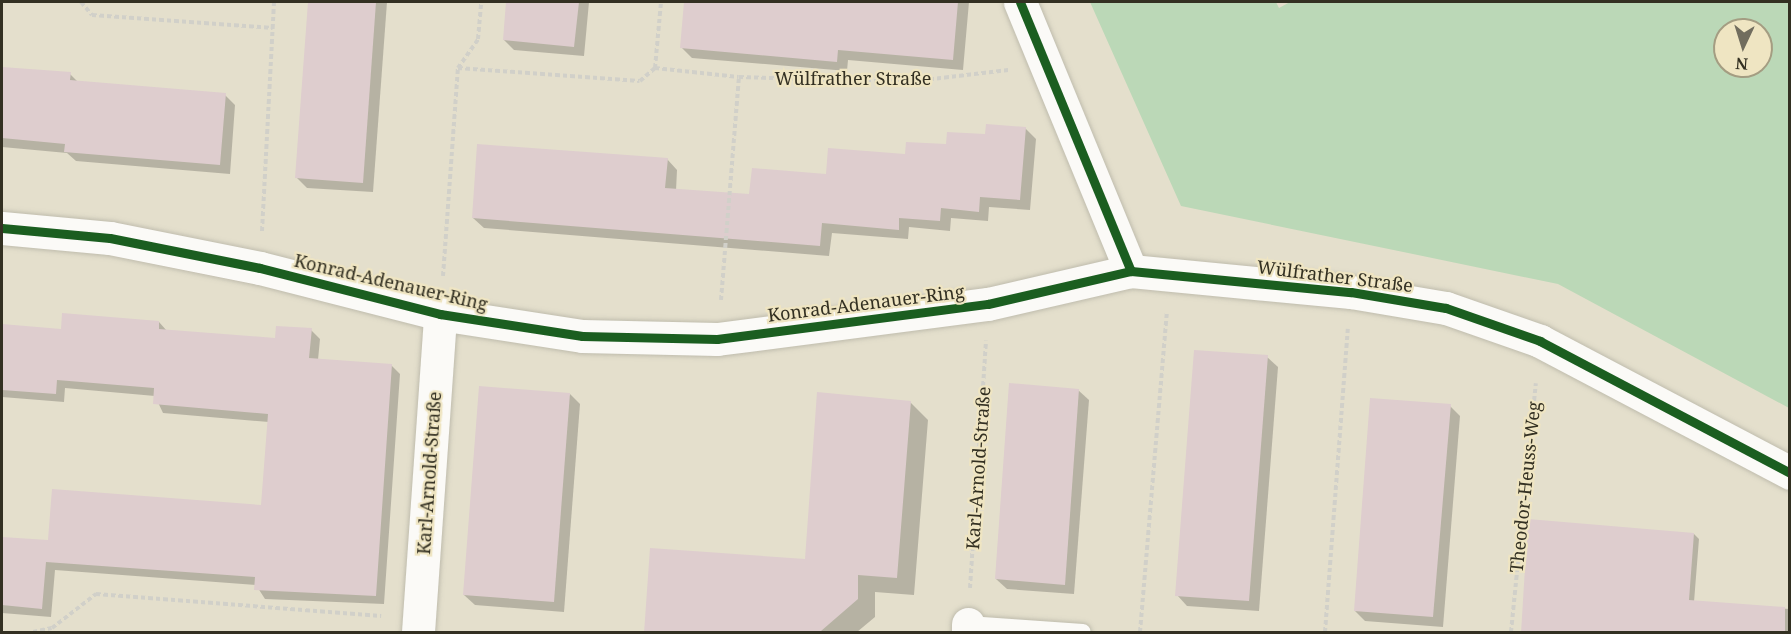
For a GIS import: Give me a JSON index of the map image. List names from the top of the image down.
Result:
{
  "streets": {
    "street": ["Wülfrather Straße", "Konrad-Adenauer-Ring", "Karl-Arnold-Straße"],
    "path": ["Theodor-Heuss-Weg"]
  },
  "crossings": [
    ["Wülfrather Straße", "Konrad-Adenauer-Ring"],
    ["Wülfrather Straße", "Theodor-Heuss-Weg"],
    ["Konrad-Adenauer-Ring", "Karl-Arnold-Straße"]
  ],
  "north": "bottom"
}
